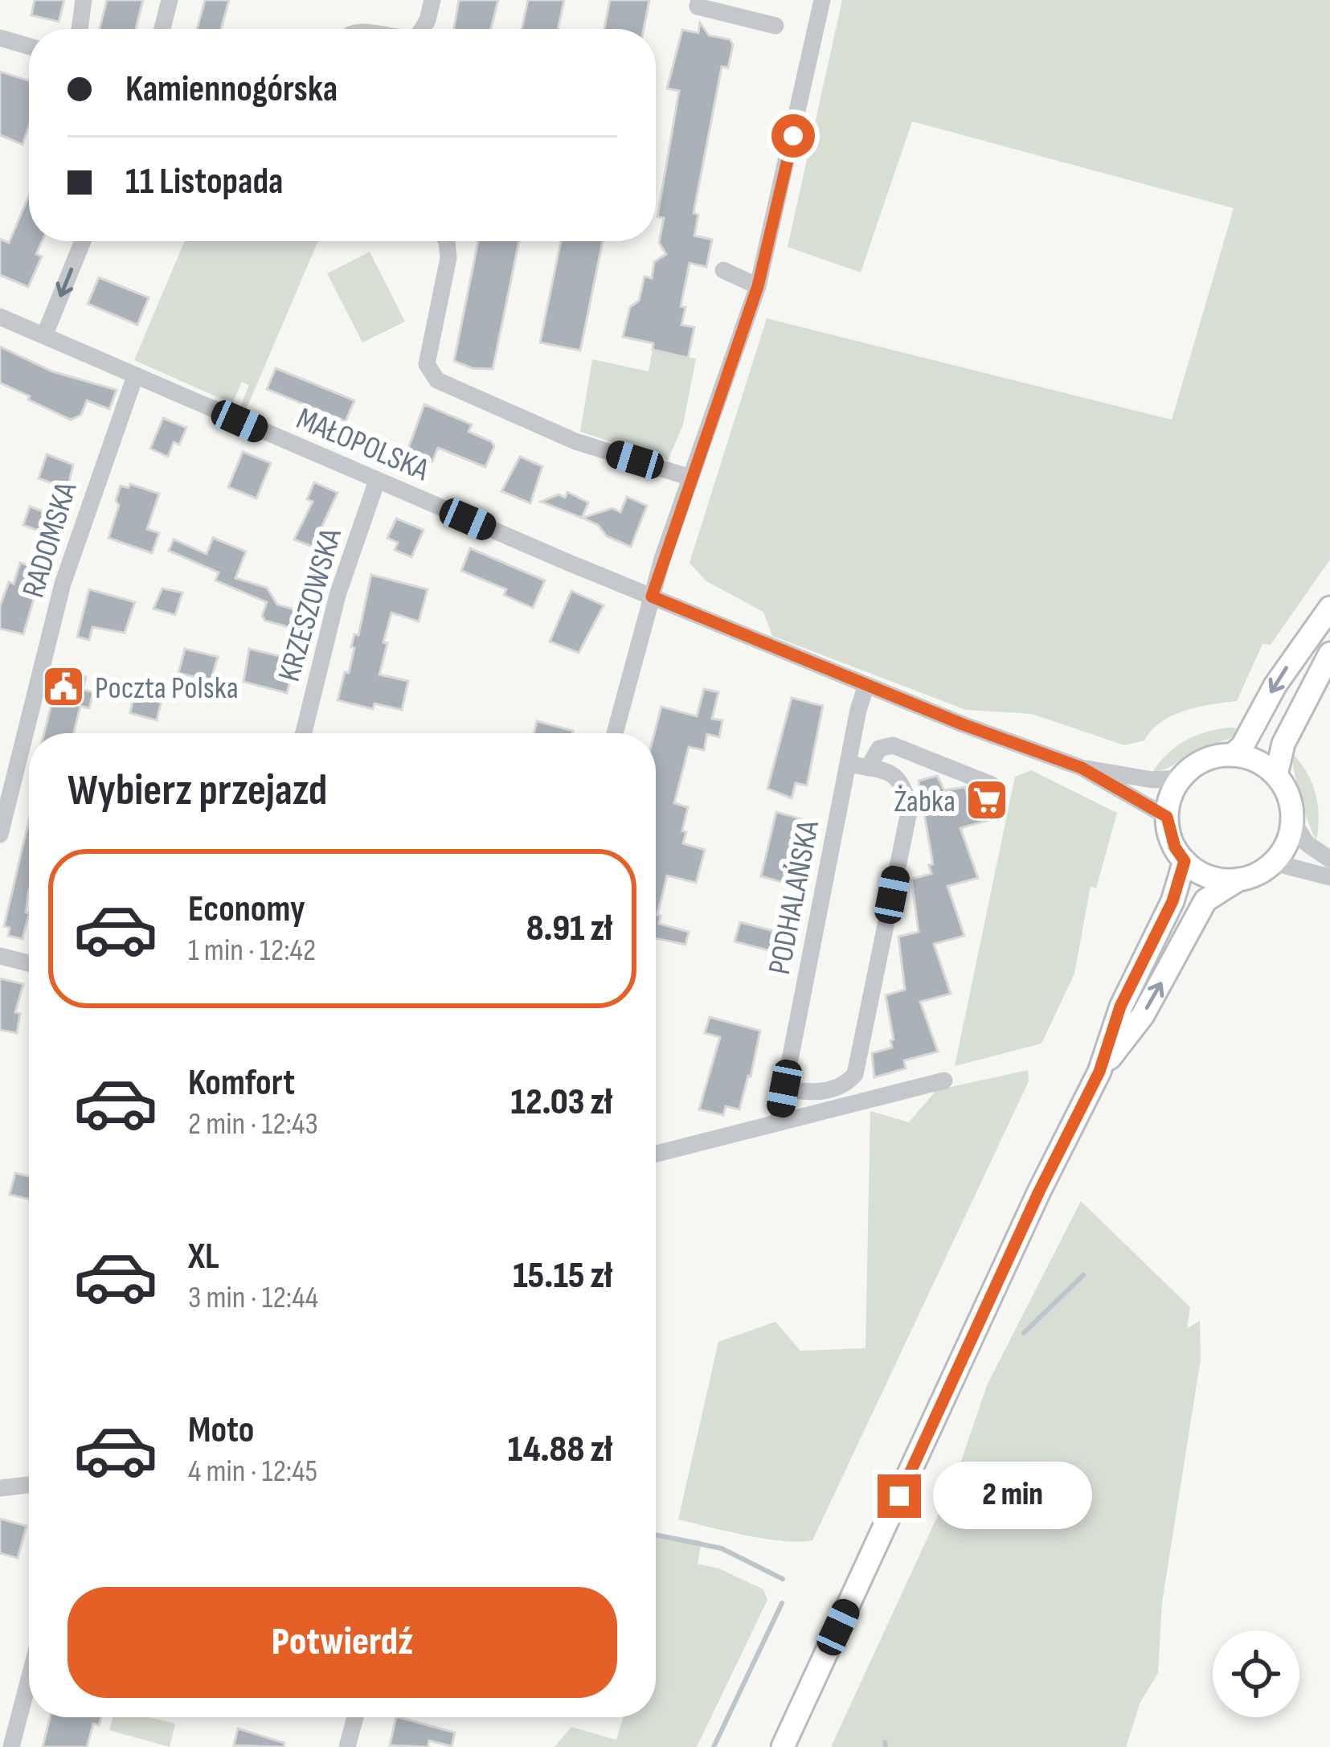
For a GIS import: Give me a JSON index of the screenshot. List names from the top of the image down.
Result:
{
  "streets": {
    "street": [
      "MAŁOPOLSKA",
      "RADOMSKA",
      "KRZESZOWSKA",
      "PODHALAŃSKA"
    ]
  },
  "crossings": [
    ["MAŁOPOLSKA", "RADOMSKA"],
    ["MAŁOPOLSKA", "KRZESZOWSKA"],
    ["MAŁOPOLSKA", "PODHALAŃSKA"]
  ],
  "places": {
    "public building": ["Poczta Polska"],
    "supermarket": ["Żabka"]
  },
  "page": {
    "banner": ["Kamiennogórska", "11 Listopada"],
    "heading": "Wybierz przejazd",
    "list": [
      {
        "name": "Economy",
        "note": "1 min · 12:42",
        "value": "8.91 zł"
      },
      {
        "name": "Komfort",
        "note": "2 min · 12:43",
        "value": "12.03 zł"
      },
      {
        "name": "XL",
        "note": "3 min · 12:44",
        "value": "15.15 zł"
      },
      {
        "name": "Moto",
        "note": "4 min · 12:45",
        "value": "14.88 zł"
      }
    ],
    "bubble": "2 min",
    "buttons": "Potwierdź"
  }
}
